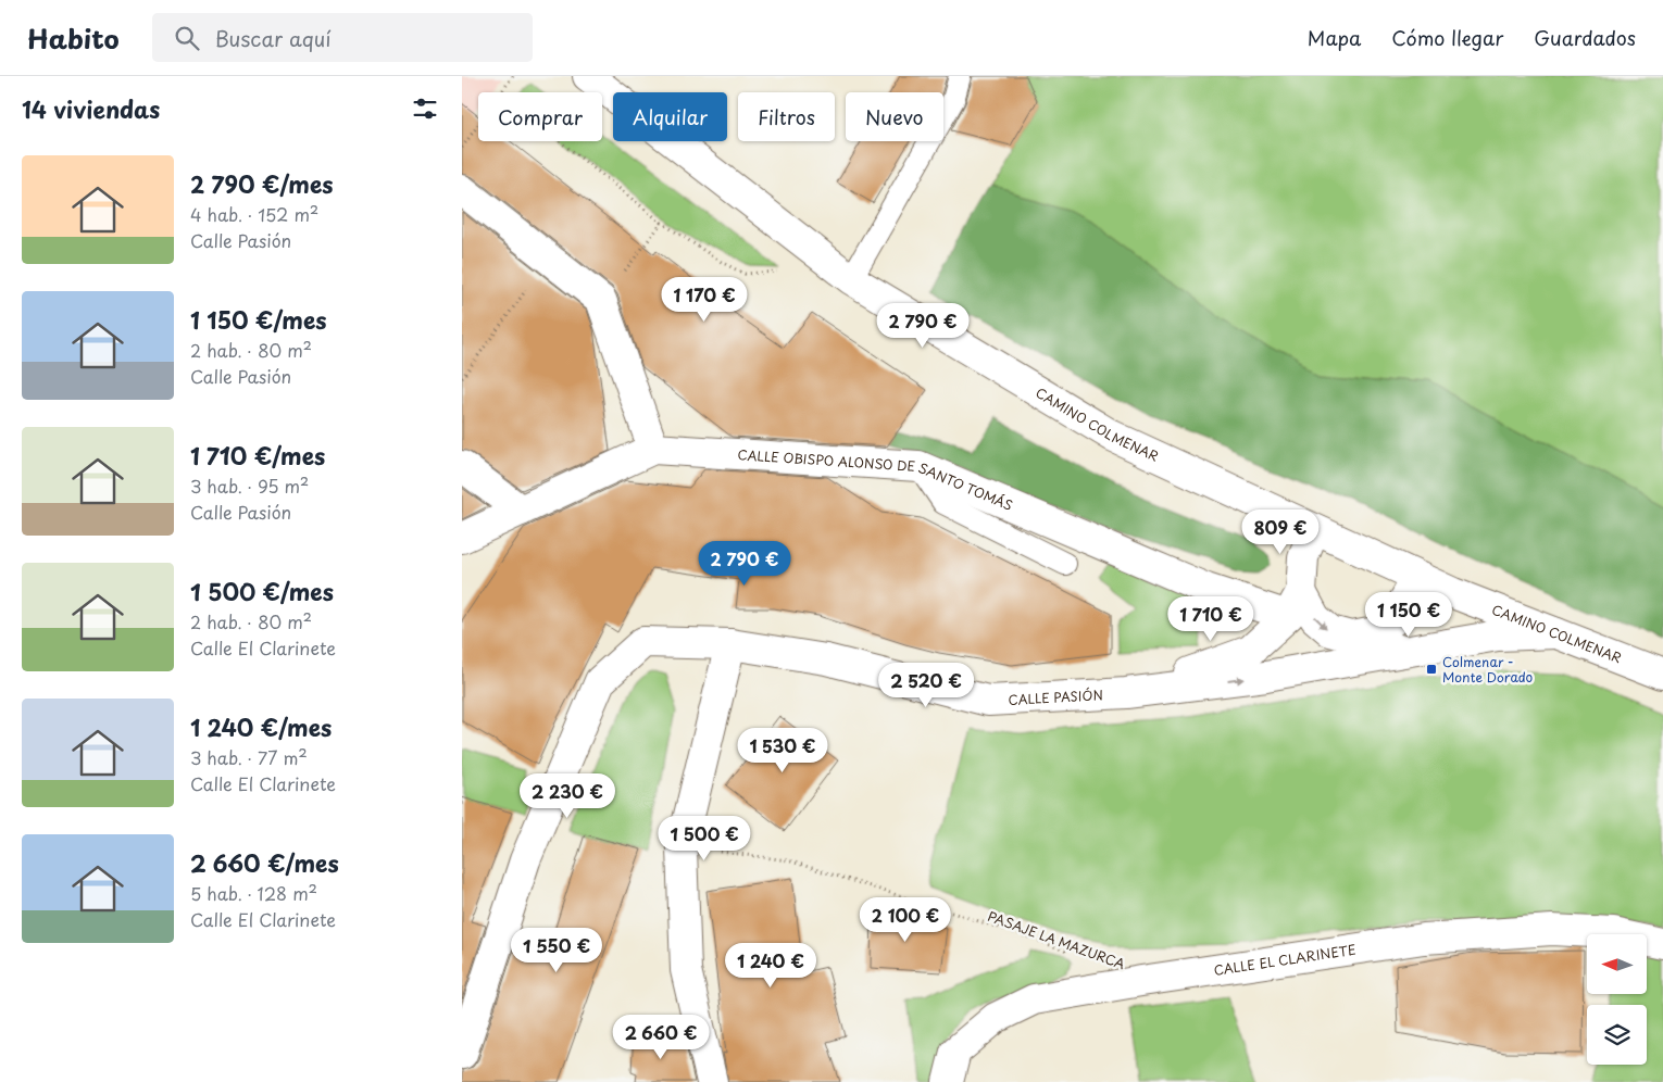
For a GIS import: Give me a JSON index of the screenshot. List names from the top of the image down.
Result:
{
  "streets": {
    "street": [
      "CAMINO COLMENAR",
      "CALLE OBISPO ALONSO DE SANTO TOMÁS",
      "CALLE PASIÓN",
      "CALLE EL CLARINETE"
    ],
    "path": ["PASAJE LA MAZURCA"]
  },
  "crossings": [
    ["CAMINO COLMENAR", "CALLE PASIÓN"],
    ["CALLE OBISPO ALONSO DE SANTO TOMÁS", "CALLE PASIÓN"]
  ],
  "places": {
    "transit": ["Colmenar - Monte Dorado"]
  },
  "north": "left",
  "page": {
    "header": "Habito",
    "search": "Buscar aquí",
    "nav": ["Mapa", "Cómo llegar", "Guardados"],
    "heading": "14 viviendas",
    "chip": [
      "Comprar",
      "Alquilar",
      "Filtros",
      "Nuevo"
    ],
    "list": [
      {
        "name": "2 790 €/mes",
        "note": "4 hab. · 152 m² · Calle Pasión"
      },
      {
        "name": "1 150 €/mes",
        "note": "2 hab. · 80 m² · Calle Pasión"
      },
      {
        "name": "1 710 €/mes",
        "note": "3 hab. · 95 m² · Calle Pasión"
      },
      {
        "name": "1 500 €/mes",
        "note": "2 hab. · 80 m² · Calle El Clarinete"
      },
      {
        "name": "1 240 €/mes",
        "note": "3 hab. · 77 m² · Calle El Clarinete"
      },
      {
        "name": "2 660 €/mes",
        "note": "5 hab. · 128 m² · Calle El Clarinete"
      }
    ],
    "price": [
      "1 170 €",
      "2 790 €",
      "809 €",
      "2 790 €",
      "1 150 €",
      "1 710 €",
      "2 520 €",
      "1 530 €",
      "2 230 €",
      "1 500 €",
      "2 100 €",
      "1 550 €",
      "1 240 €",
      "2 660 €"
    ]
  }
}
